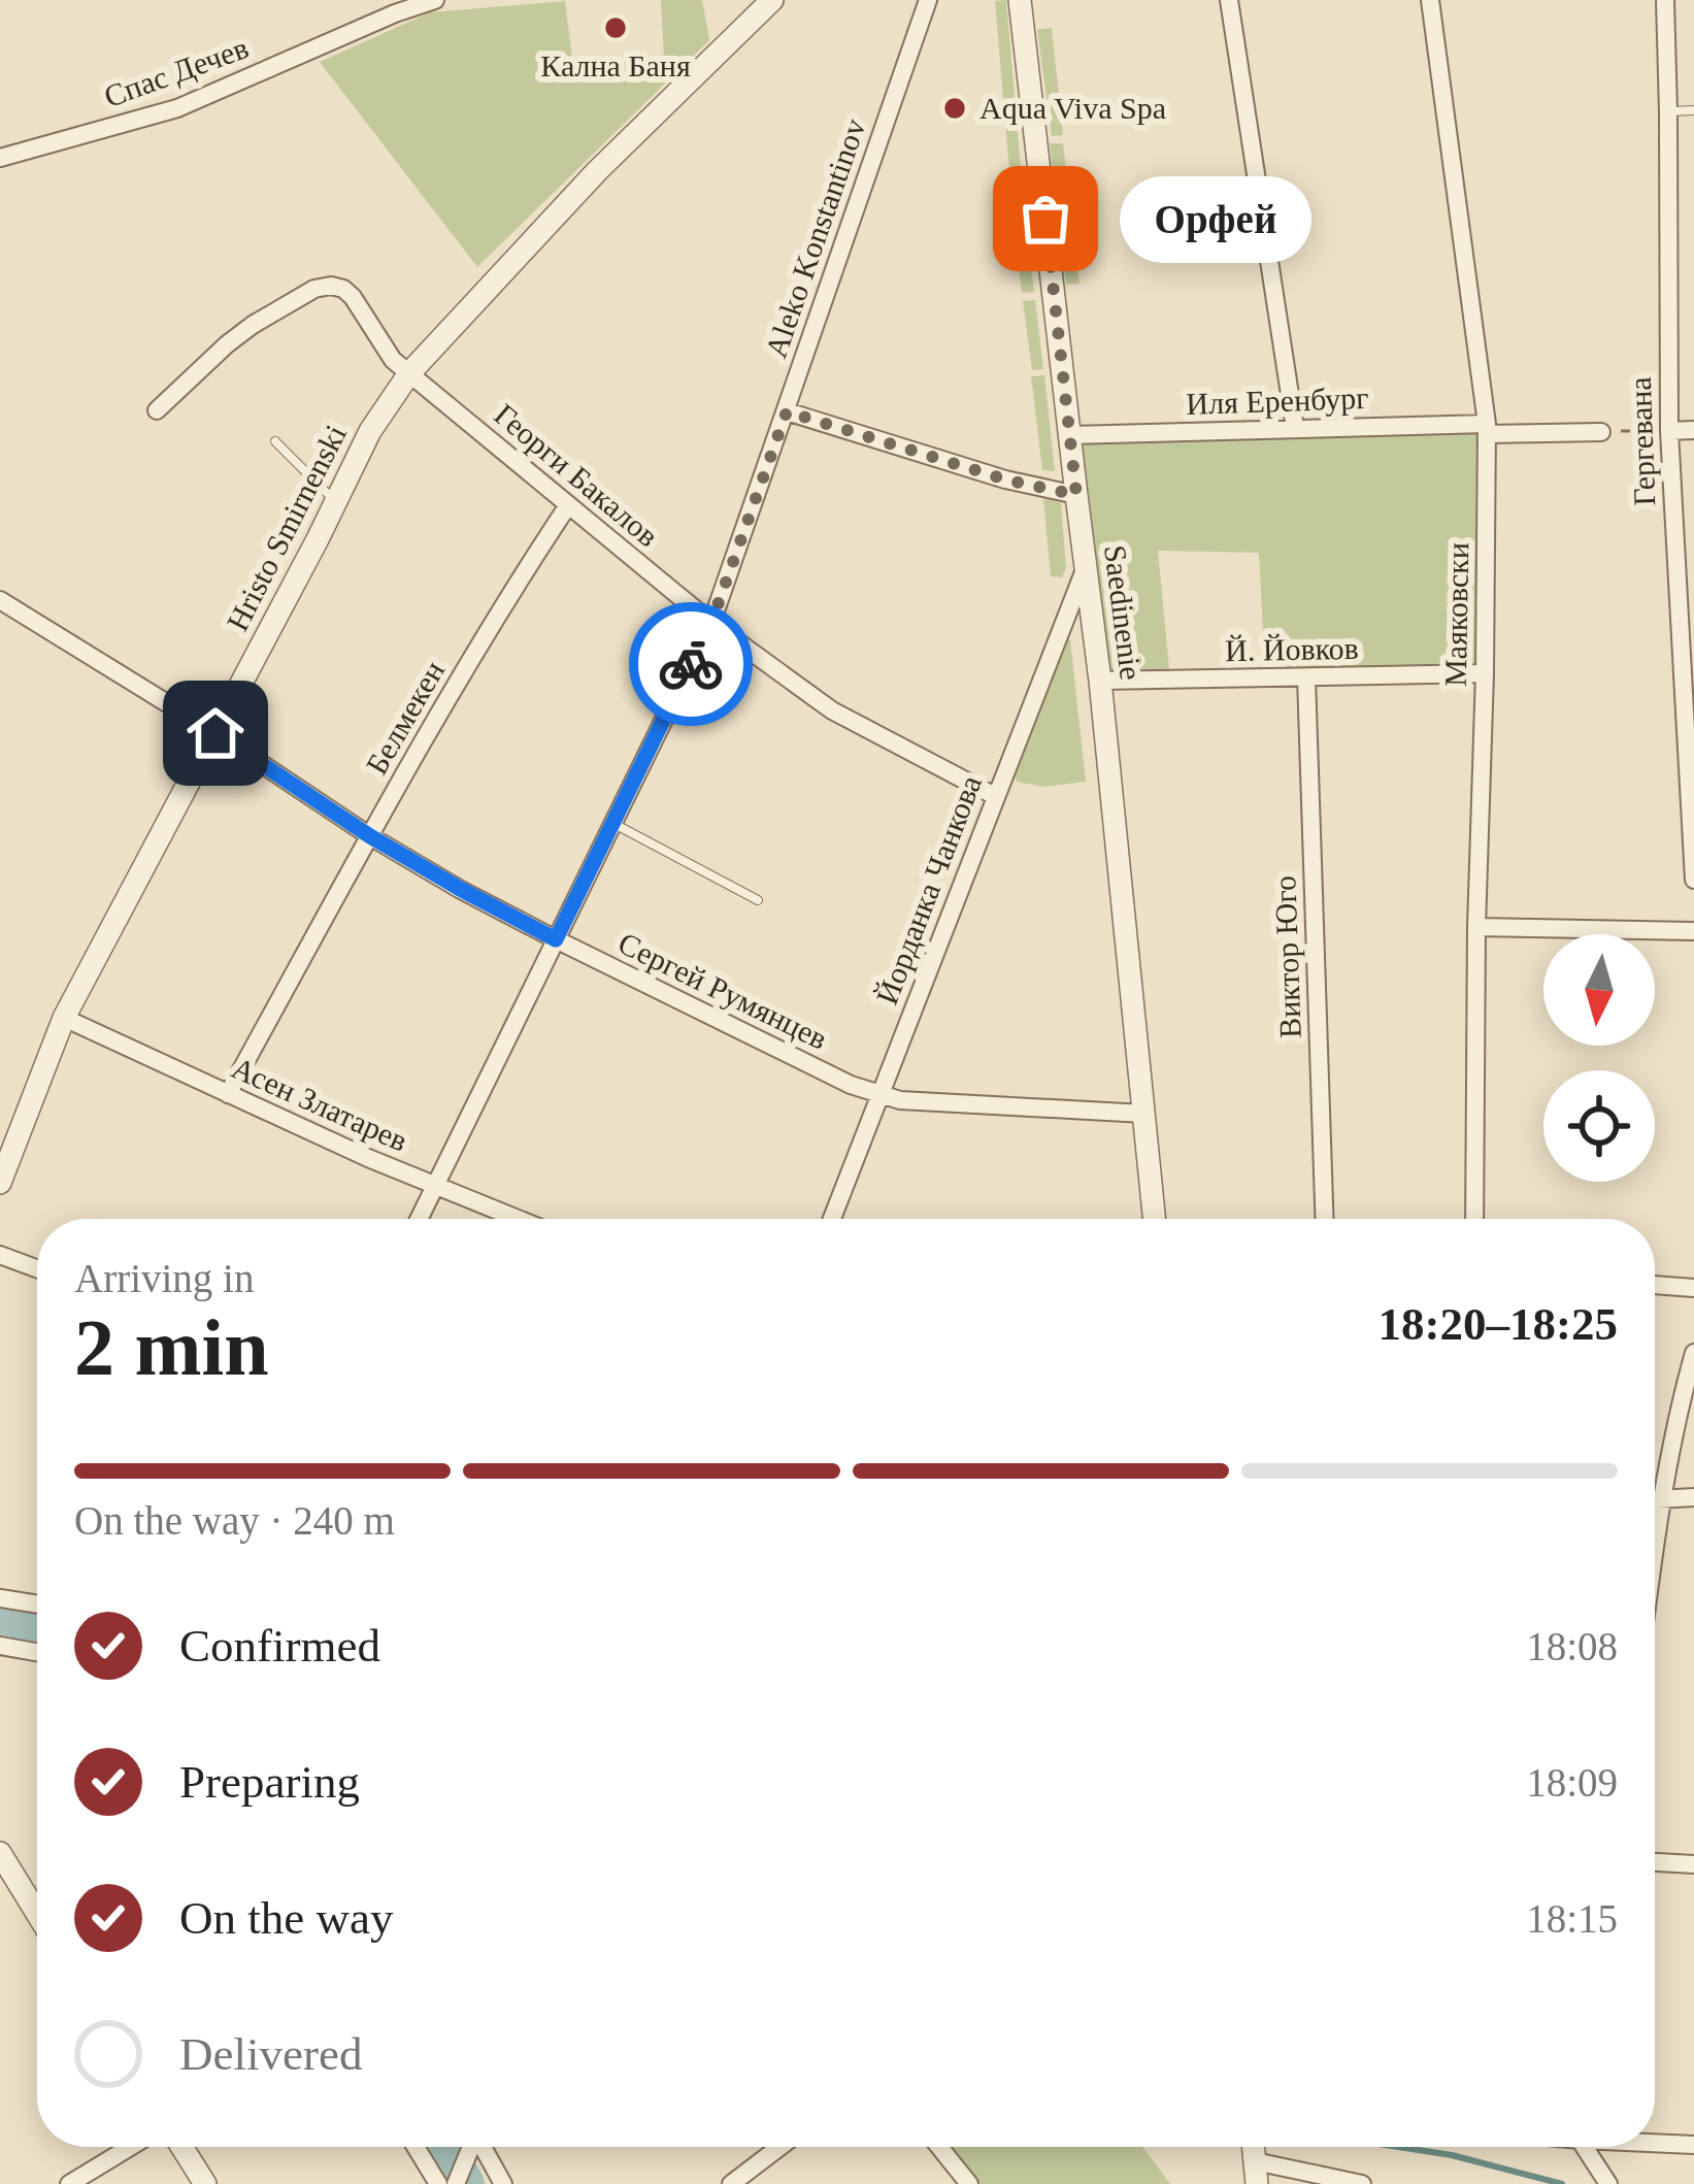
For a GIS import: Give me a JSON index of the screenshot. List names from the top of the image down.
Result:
{
  "streets": {
    "street": [
      "Спас Дечев",
      "Aleko Konstantinov",
      "Иля Еренбург",
      "Гергевана",
      "Георги Бакалов",
      "Hristo Smirnenski",
      "Saedinenie",
      "Маяковски",
      "Й. Йовков",
      "Белмекен",
      "Йорданка Чанкова",
      "Виктор Юго",
      "Сергей Румянцев",
      "Асен Златарев"
    ]
  },
  "crossings": [
    ["Aleko Konstantinov", "Георги Бакалов"],
    ["Aleko Konstantinov", "Сергей Румянцев"],
    ["Aleko Konstantinov", "Асен Златарев"],
    ["Иля Еренбург", "Saedinenie"],
    ["Иля Еренбург", "Маяковски"],
    ["Георги Бакалов", "Hristo Smirnenski"],
    ["Георги Бакалов", "Белмекен"],
    ["Георги Бакалов", "Йорданка Чанкова"],
    ["Hristo Smirnenski", "Сергей Румянцев"],
    ["Hristo Smirnenski", "Асен Златарев"],
    ["Saedinenie", "Й. Йовков"],
    ["Saedinenie", "Йорданка Чанкова"],
    ["Saedinenie", "Сергей Румянцев"],
    ["Маяковски", "Й. Йовков"],
    ["Й. Йовков", "Виктор Юго"],
    ["Белмекен", "Сергей Румянцев"],
    ["Белмекен", "Асен Златарев"],
    ["Йорданка Чанкова", "Сергей Румянцев"]
  ],
  "places": ["Кална Баня", "Aqua Viva Spa", "Орфей"],
  "north": "bottom",
  "page": {
    "bubble": "Орфей",
    "heading": ["2 min", "Arriving in", "18:20–18:25"],
    "bar": "On the way · 240 m",
    "list": [
      ["Confirmed", "18:08"],
      ["Preparing", "18:09"],
      ["On the way", "18:15"],
      "Delivered"
    ]
  }
}
